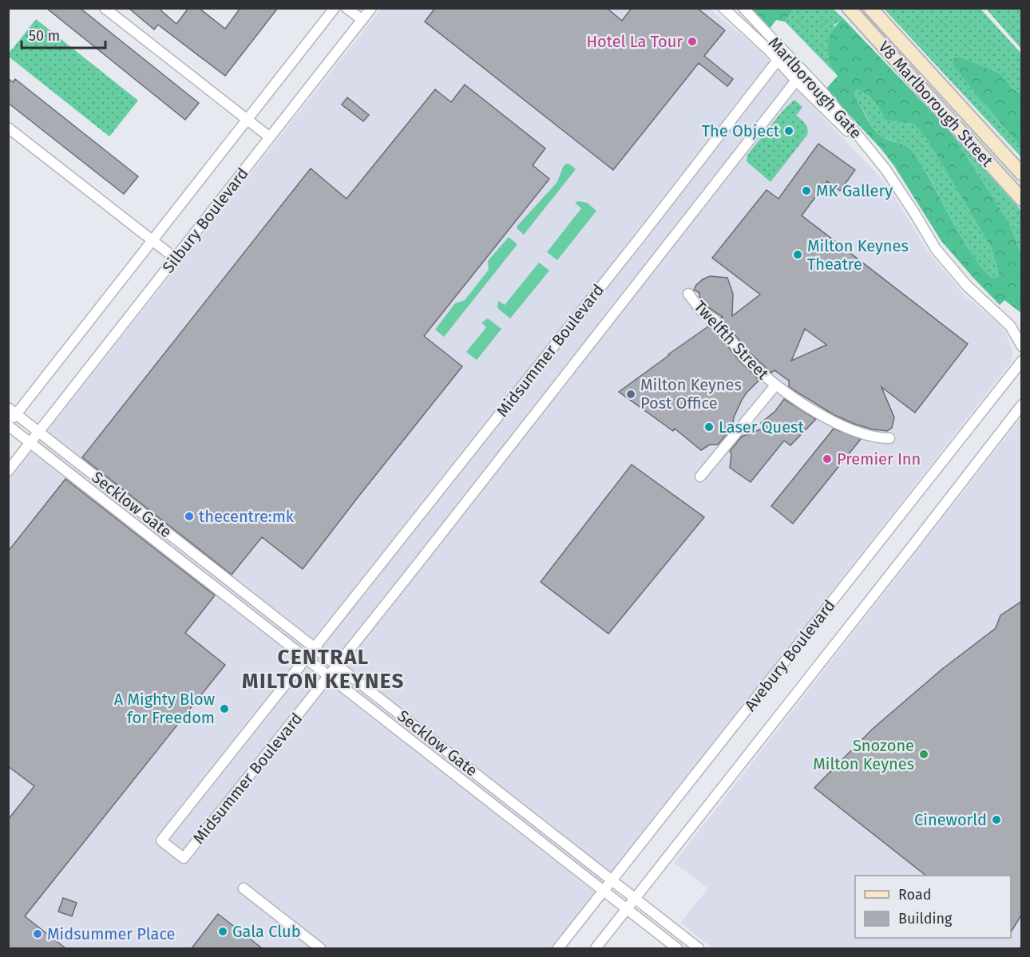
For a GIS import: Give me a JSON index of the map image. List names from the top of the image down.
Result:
{
  "streets": {
    "main road": ["V8 Marlborough Street"],
    "street": [
      "Marlborough Gate",
      "Silbury Boulevard",
      "Twelfth Street",
      "Midsummer Boulevard",
      "Secklow Gate",
      "Avebury Boulevard"
    ]
  },
  "crossings": [
    ["Marlborough Gate", "Midsummer Boulevard"],
    ["Silbury Boulevard", "Secklow Gate"],
    ["Midsummer Boulevard", "Secklow Gate"],
    ["Secklow Gate", "Avebury Boulevard"]
  ],
  "districts": ["CENTRAL MILTON KEYNES"],
  "places": [
    "Hotel La Tour",
    "The Object",
    "MK Gallery",
    "Milton Keynes Theatre",
    "Milton Keynes Post Office",
    "Laser Quest",
    "Premier Inn",
    "thecentre:mk",
    "A Mighty Blow for Freedom",
    "Snozone Milton Keynes",
    "Cineworld",
    "Gala Club",
    "Midsummer Place"
  ],
  "legend": ["Road", "Building"],
  "scale_bar": "50 m"
}
